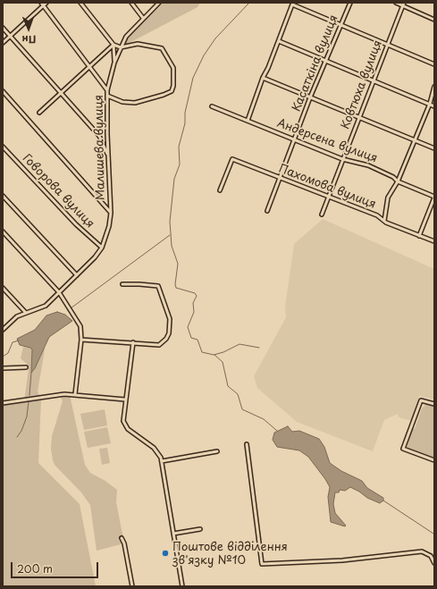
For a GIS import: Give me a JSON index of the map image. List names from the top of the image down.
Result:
{
  "streets": {
    "street": [
      "Касаткіна вулиця",
      "Ковтюха вулиця",
      "Андерсена вулиця",
      "Малишева вулиця",
      "Пахомова вулиця",
      "Говорова вулиця"
    ]
  },
  "crossings": [
    ["Касаткіна вулиця", "Андерсена вулиця"],
    ["Касаткіна вулиця", "Пахомова вулиця"],
    ["Ковтюха вулиця", "Андерсена вулиця"],
    ["Ковтюха вулиця", "Пахомова вулиця"],
    ["Малишева вулиця", "Говорова вулиця"]
  ],
  "places": ["Поштове відділення зв'язку №10"],
  "scale_bar": "200 m",
  "north": "bottom"
}
